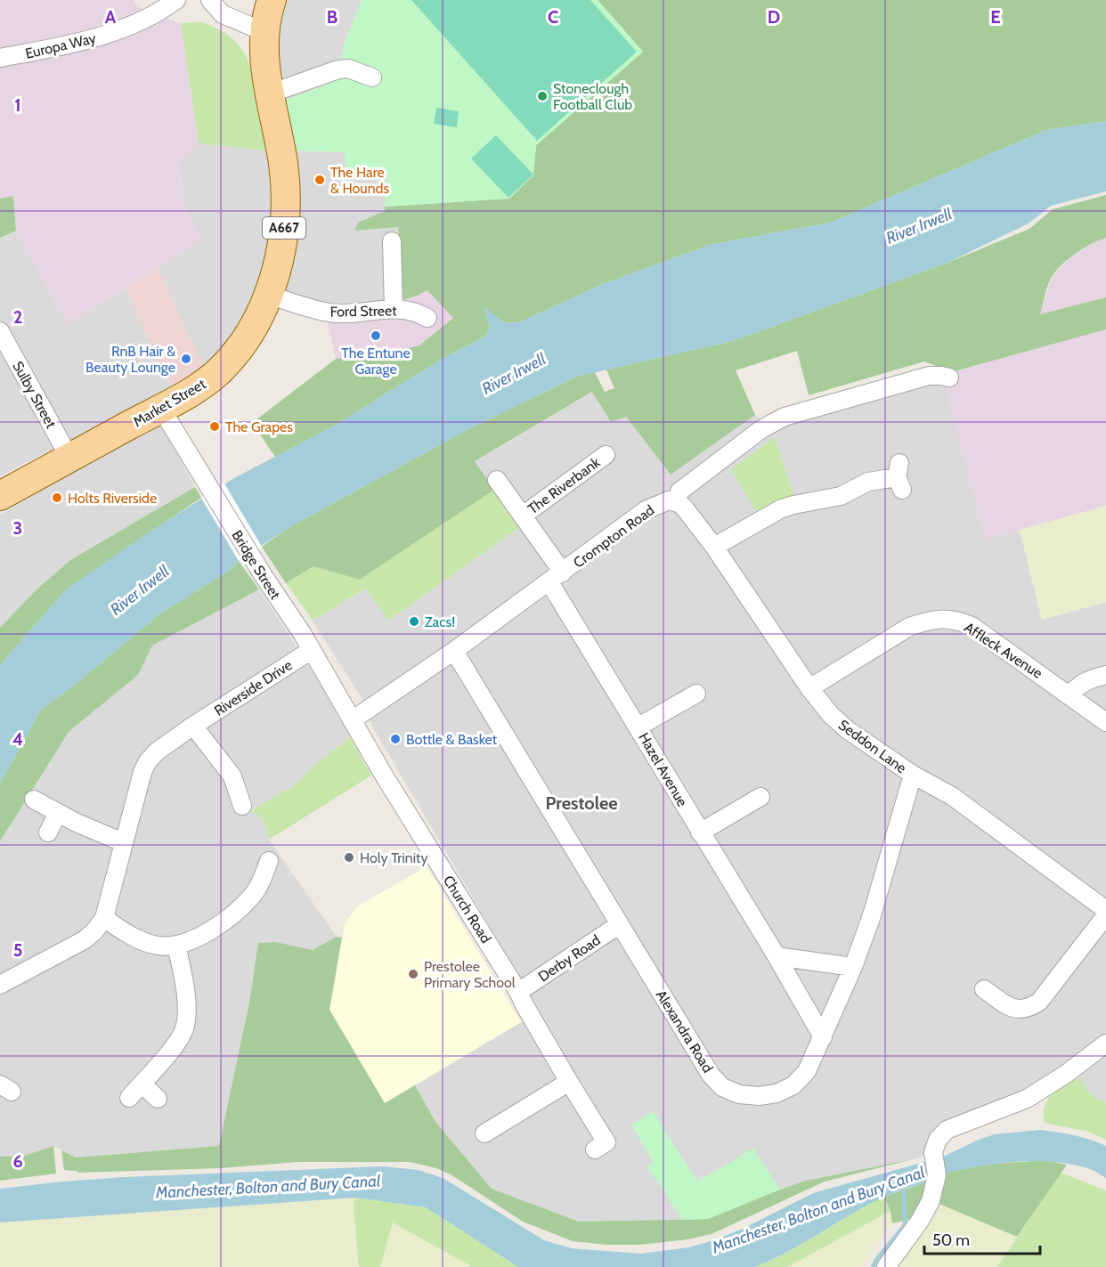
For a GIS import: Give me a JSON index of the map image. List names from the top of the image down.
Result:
{
  "streets": {
    "main road": ["A667", "Market Street"],
    "street": [
      "Europa Way",
      "Ford Street",
      "Sulby Street",
      "The Riverbank",
      "Crompton Road",
      "Bridge Street",
      "Affleck Avenue",
      "Riverside Drive",
      "Seddon Lane",
      "Hazel Avenue",
      "Church Road",
      "Derby Road",
      "Alexandra Road"
    ]
  },
  "crossings": [
    ["Ford Street", "Market Street"],
    ["Sulby Street", "Market Street"],
    ["Market Street", "Bridge Street"],
    ["The Riverbank", "Crompton Road"],
    ["The Riverbank", "Hazel Avenue"],
    ["Crompton Road", "Bridge Street"],
    ["Crompton Road", "Seddon Lane"],
    ["Crompton Road", "Hazel Avenue"],
    ["Crompton Road", "Church Road"],
    ["Crompton Road", "Alexandra Road"],
    ["Bridge Street", "Riverside Drive"],
    ["Bridge Street", "Church Road"],
    ["Affleck Avenue", "Seddon Lane"],
    ["Seddon Lane", "Alexandra Road"],
    ["Hazel Avenue", "Alexandra Road"],
    ["Church Road", "Derby Road"],
    ["Derby Road", "Alexandra Road"]
  ],
  "districts": ["Prestolee"],
  "water": ["River Irwell", "Manchester, Bolton and Bury Canal"],
  "places": [
    "Stoneclough Football Club",
    "The Hare & Hounds",
    "The Entune Garage",
    "RnB Hair & Beauty Lounge",
    "The Grapes",
    "Holts Riverside",
    "Zacs!",
    "Bottle & Basket",
    "Holy Trinity",
    "Prestolee Primary School"
  ],
  "scale_bar": "50 m",
  "grid": {
    "columns": [
      "A",
      "B",
      "C",
      "D",
      "E"
    ],
    "rows": [
      "1",
      "2",
      "3",
      "4",
      "5",
      "6"
    ]
  }
}
